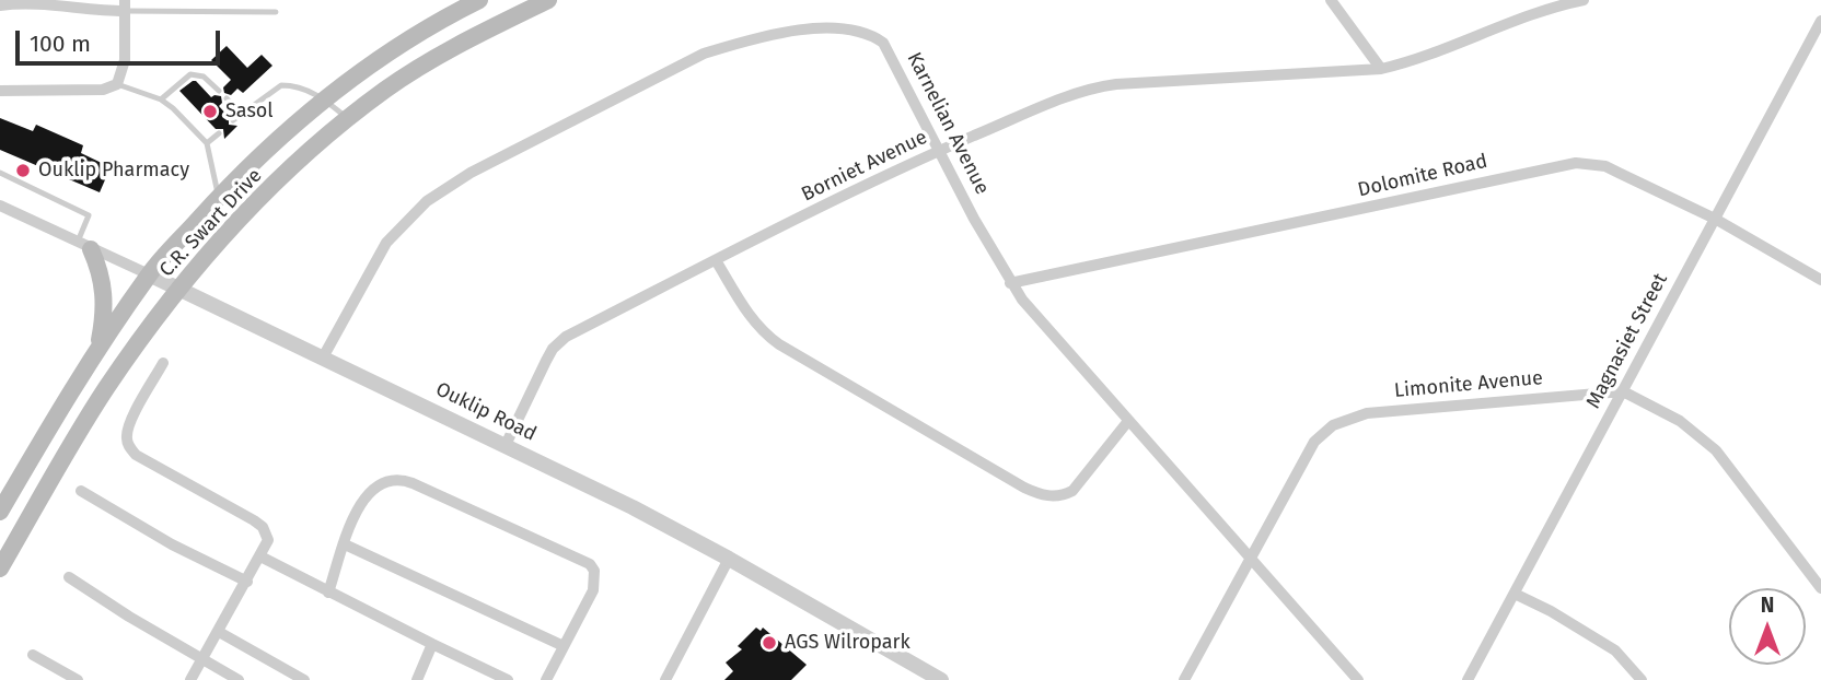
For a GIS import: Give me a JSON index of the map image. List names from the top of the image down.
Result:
{
  "streets": {
    "main road": ["C.R. Swart Drive"],
    "street": [
      "Karnelian Avenue",
      "Borniet Avenue",
      "Dolomite Road",
      "Magnasiet Street",
      "Limonite Avenue",
      "Ouklip Road"
    ]
  },
  "crossings": [
    ["Karnelian Avenue", "Borniet Avenue"],
    ["Karnelian Avenue", "Dolomite Road"],
    ["Karnelian Avenue", "Limonite Avenue"],
    ["Karnelian Avenue", "Ouklip Road"],
    ["Borniet Avenue", "Ouklip Road"],
    ["Dolomite Road", "Magnasiet Street"],
    ["C.R. Swart Drive", "Ouklip Road"],
    ["Magnasiet Street", "Limonite Avenue"]
  ],
  "places": ["Sasol", "Ouklip Pharmacy", "AGS Wilropark"],
  "scale_bar": "100 m",
  "north": "top"
}
